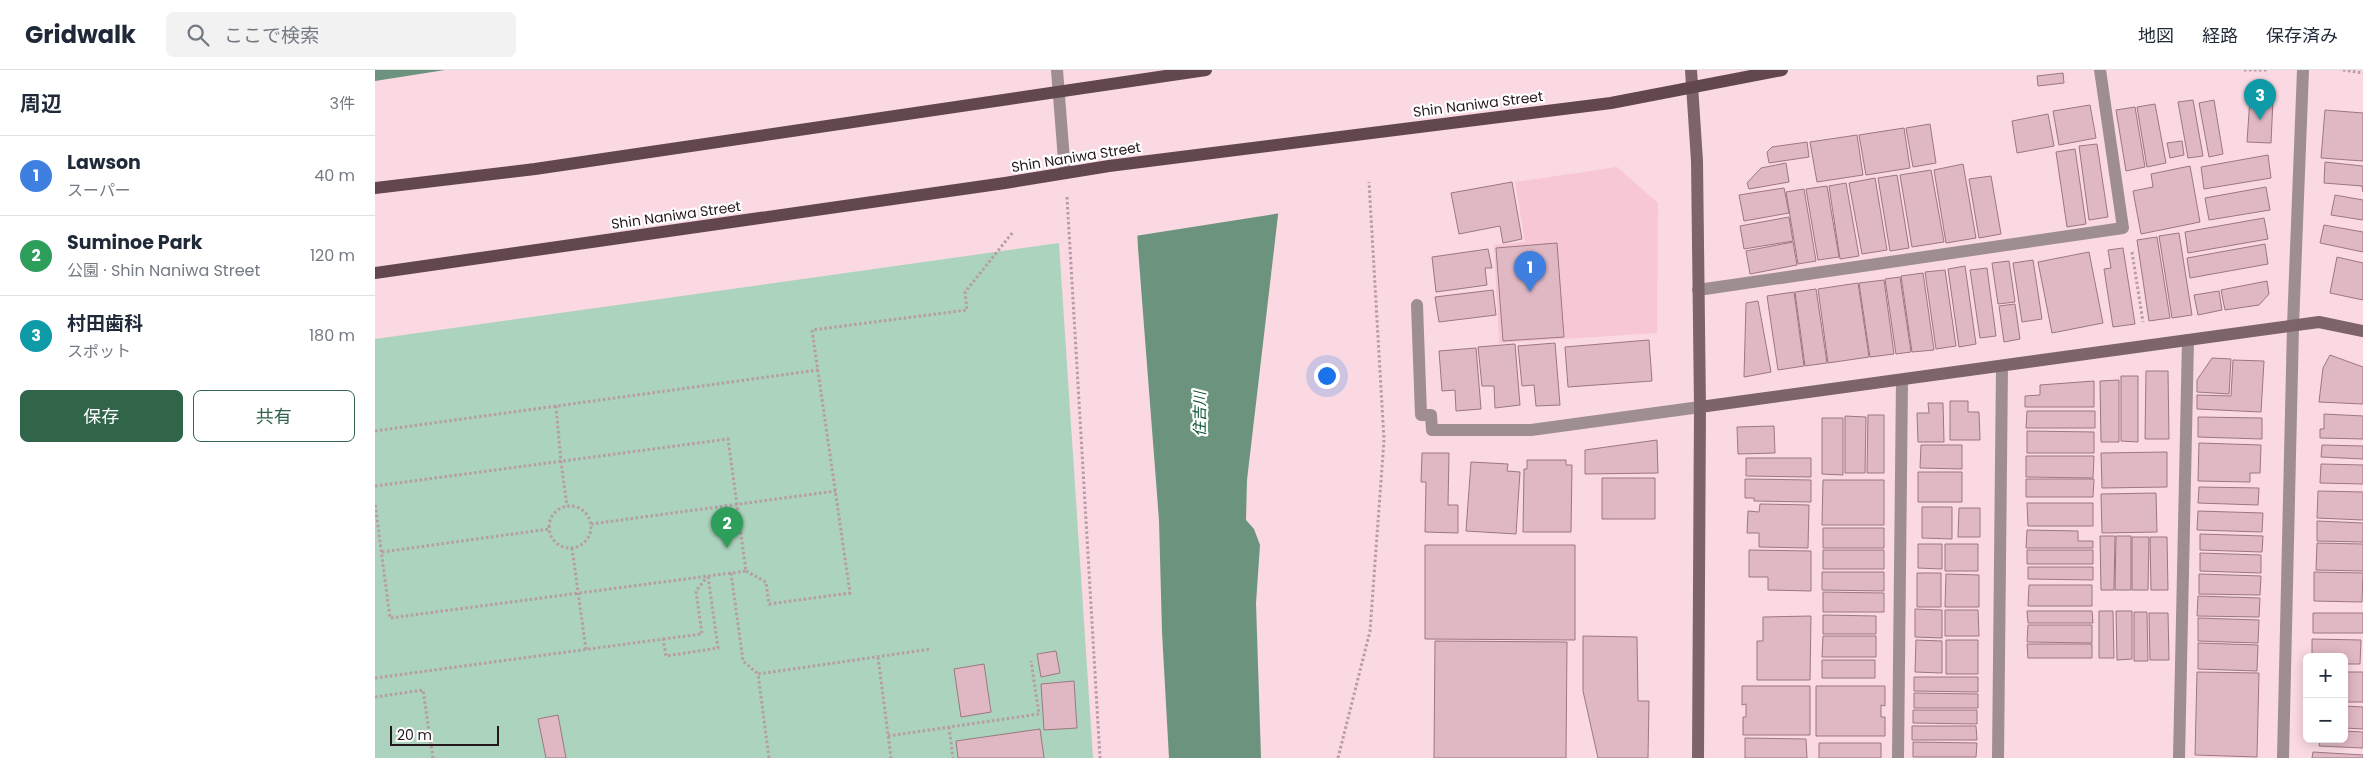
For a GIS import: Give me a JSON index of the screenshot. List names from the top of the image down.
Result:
{
  "streets": {
    "main road": ["Shin Naniwa Street"]
  },
  "water": ["住吉川"],
  "scale_bar": "20 m",
  "page": {
    "header": "Gridwalk",
    "search": "ここで検索",
    "nav": ["地図", "経路", "保存済み"],
    "heading": ["周辺", "3件"],
    "pins": ["3", "1", "2"],
    "list": [
      {
        "mark": "1",
        "name": "Lawson",
        "note": "スーパー",
        "value": "40 m"
      },
      {
        "mark": "2",
        "name": "Suminoe Park",
        "note": "公園 · Shin Naniwa Street",
        "value": "120 m"
      },
      {
        "mark": "3",
        "name": "村田歯科",
        "note": "スポット",
        "value": "180 m"
      }
    ],
    "buttons": ["保存", "共有"],
    "map_buttons": ["+", "−"],
    "scale": "20 m"
  }
}
